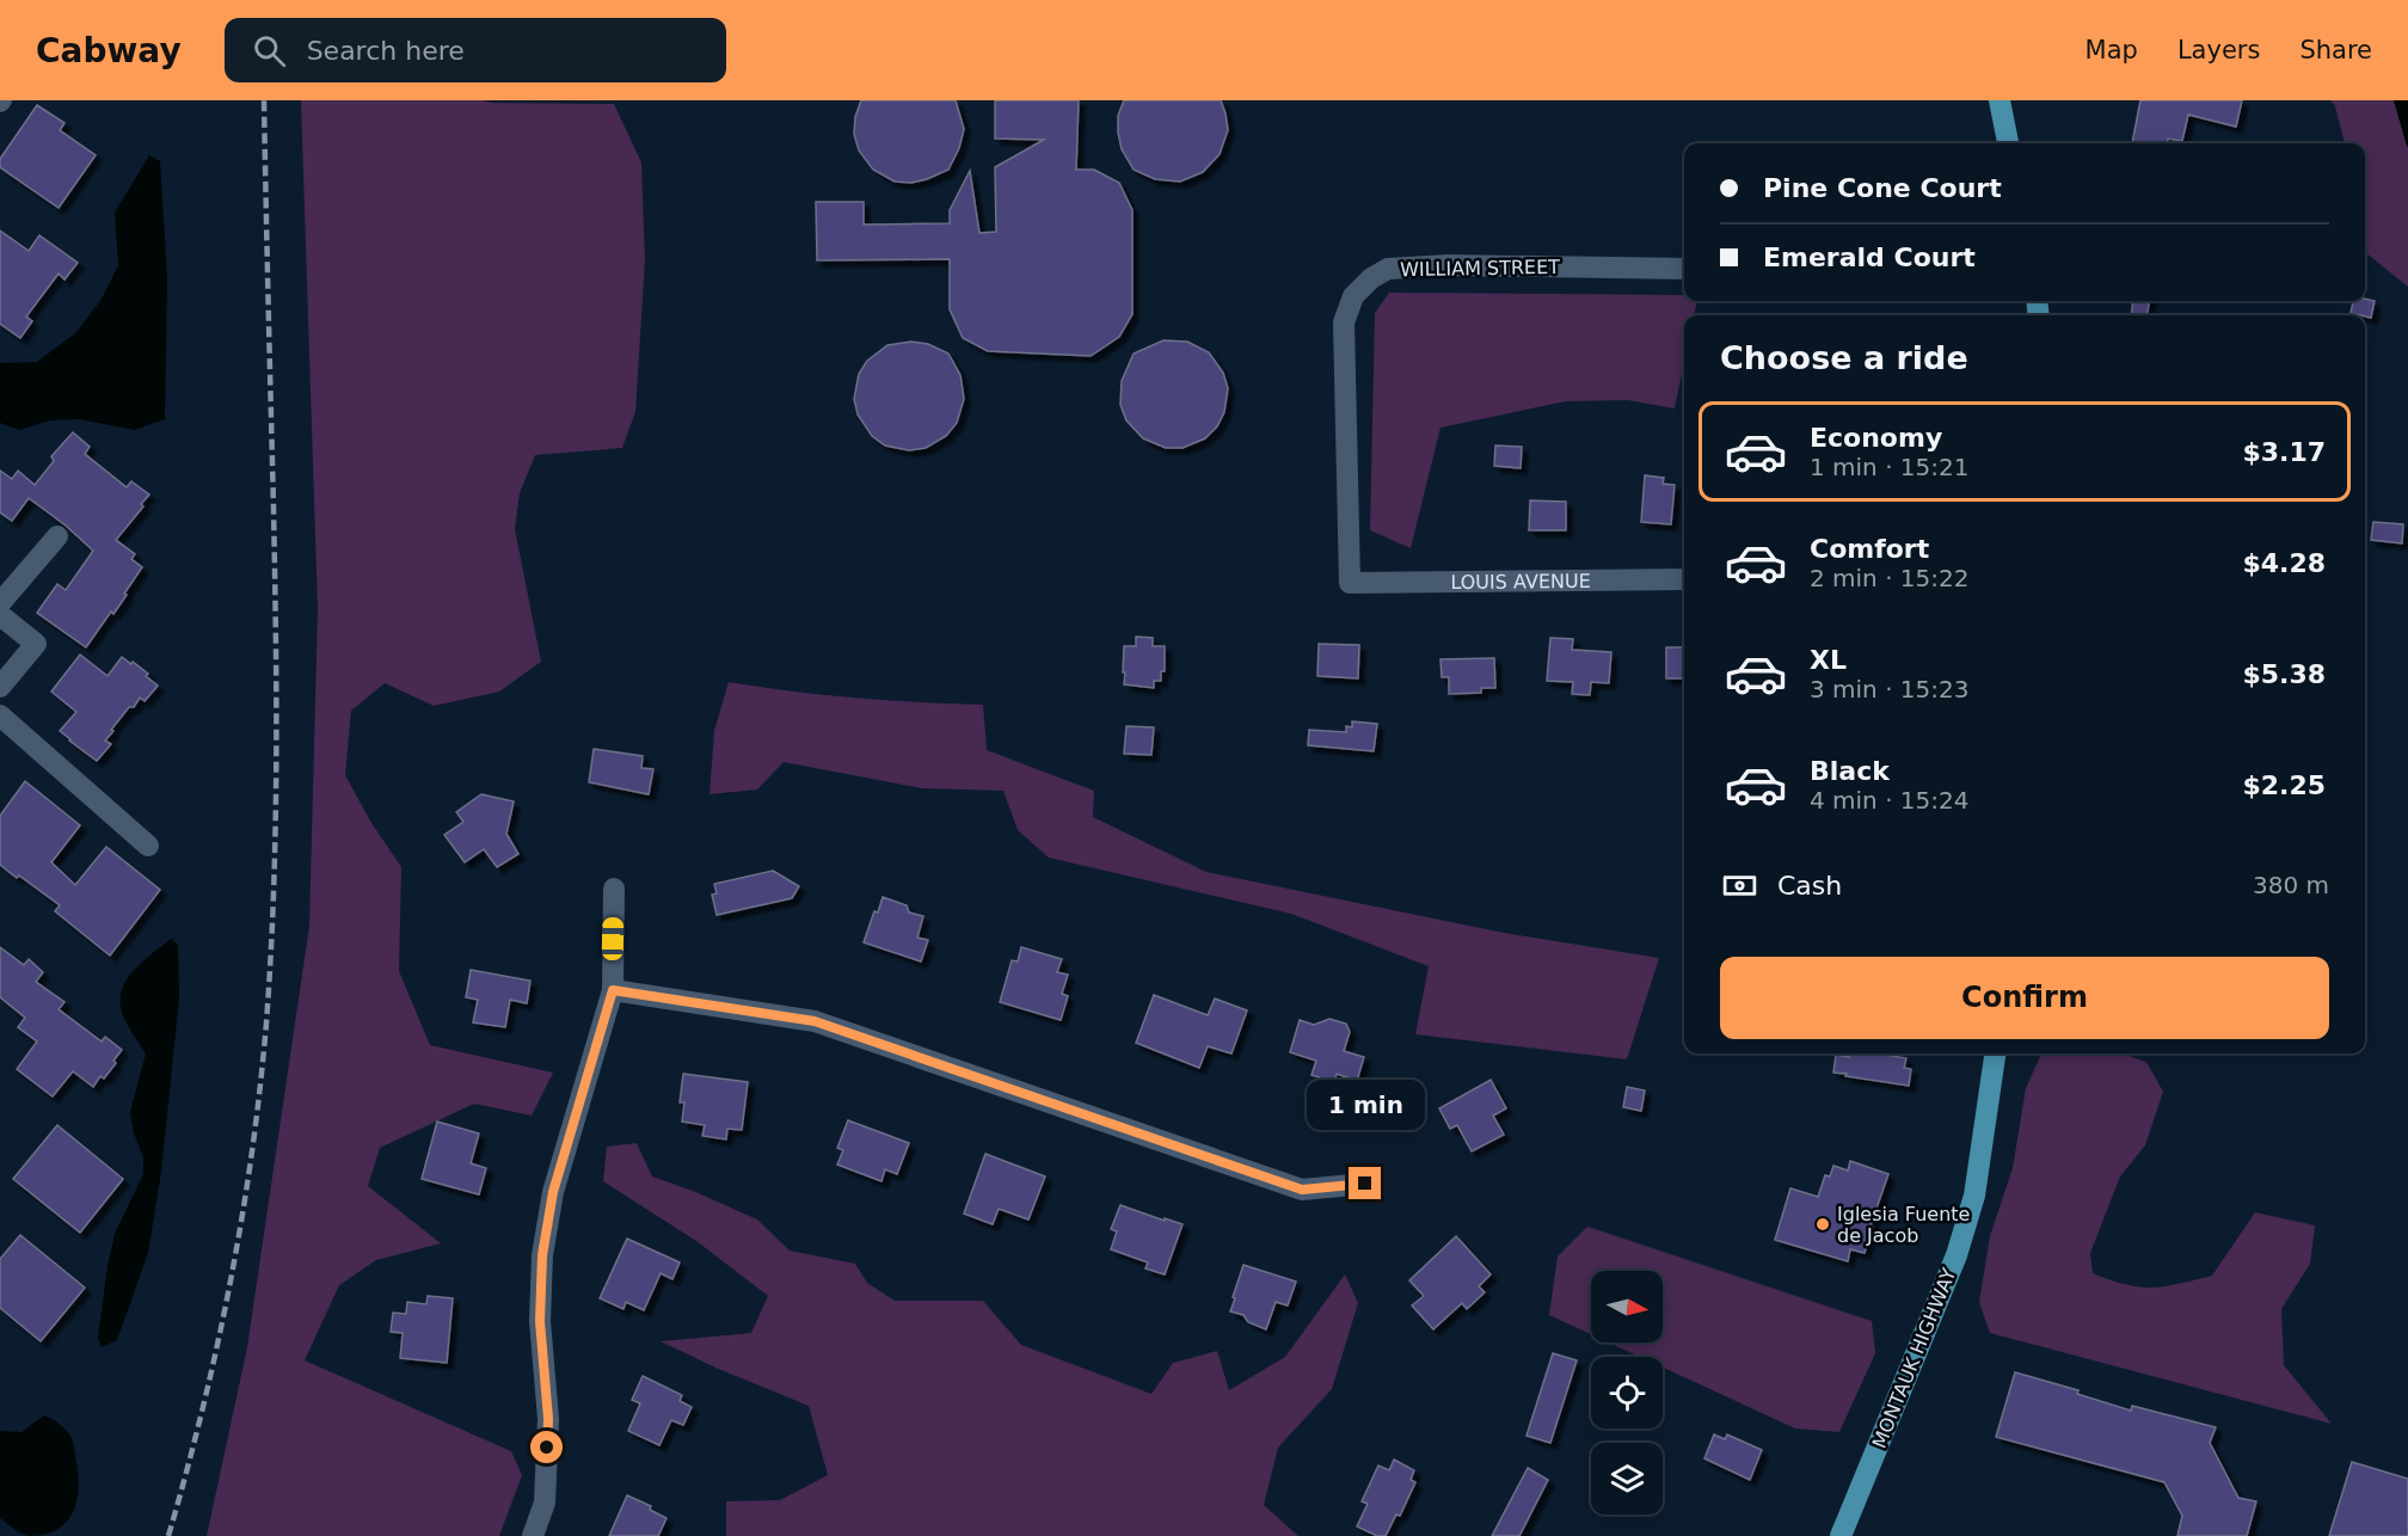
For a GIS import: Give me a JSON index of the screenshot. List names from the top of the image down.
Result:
{
  "streets": {
    "main road": ["MONTAUK HIGHWAY"],
    "street": ["WILLIAM STREET", "LOUIS AVENUE"]
  },
  "crossings": [
    ["WILLIAM STREET", "LOUIS AVENUE"]
  ],
  "places": ["Iglesia Fuente de Jacob"],
  "north": "right",
  "page": {
    "header": "Cabway",
    "search": "Search here",
    "nav": ["Map", "Layers", "Share"],
    "banner": ["Pine Cone Court", "Emerald Court"],
    "heading": "Choose a ride",
    "list": [
      {
        "name": "Economy",
        "note": "1 min · 15:21",
        "value": "$3.17"
      },
      {
        "name": "Comfort",
        "note": "2 min · 15:22",
        "value": "$4.28"
      },
      {
        "name": "XL",
        "note": "3 min · 15:23",
        "value": "$5.38"
      },
      {
        "name": "Black",
        "note": "4 min · 15:24",
        "value": "$2.25"
      }
    ],
    "pay": ["Cash", "380 m"],
    "buttons": "Confirm",
    "bubble": "1 min"
  }
}
